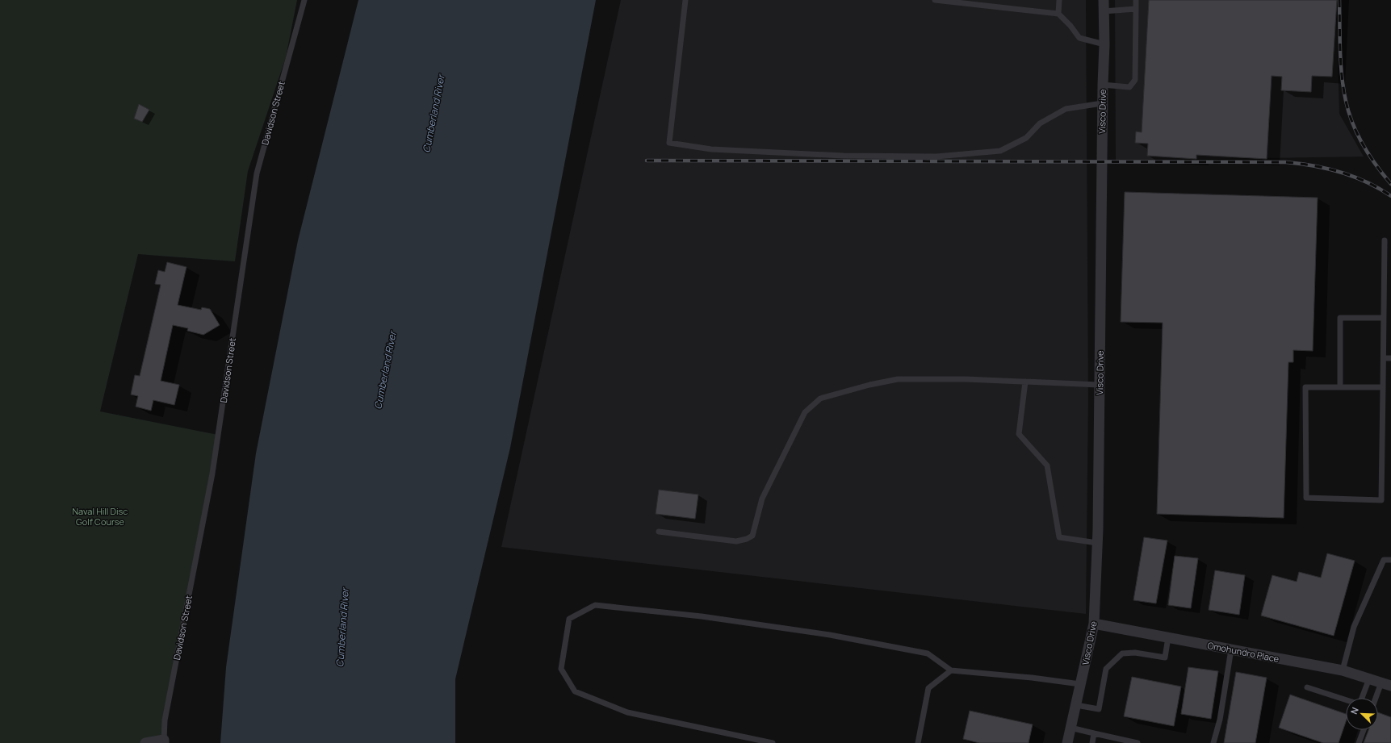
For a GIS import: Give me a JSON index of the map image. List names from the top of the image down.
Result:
{
  "streets": {
    "street": ["Visco Drive", "Omohundro Place"],
    "lane": ["Davidson Street"]
  },
  "crossings": [
    ["Visco Drive", "Omohundro Place"]
  ],
  "water": ["Cumberland River"],
  "parks": ["Naval Hill Disc Golf Course"],
  "north": "top left"
}
